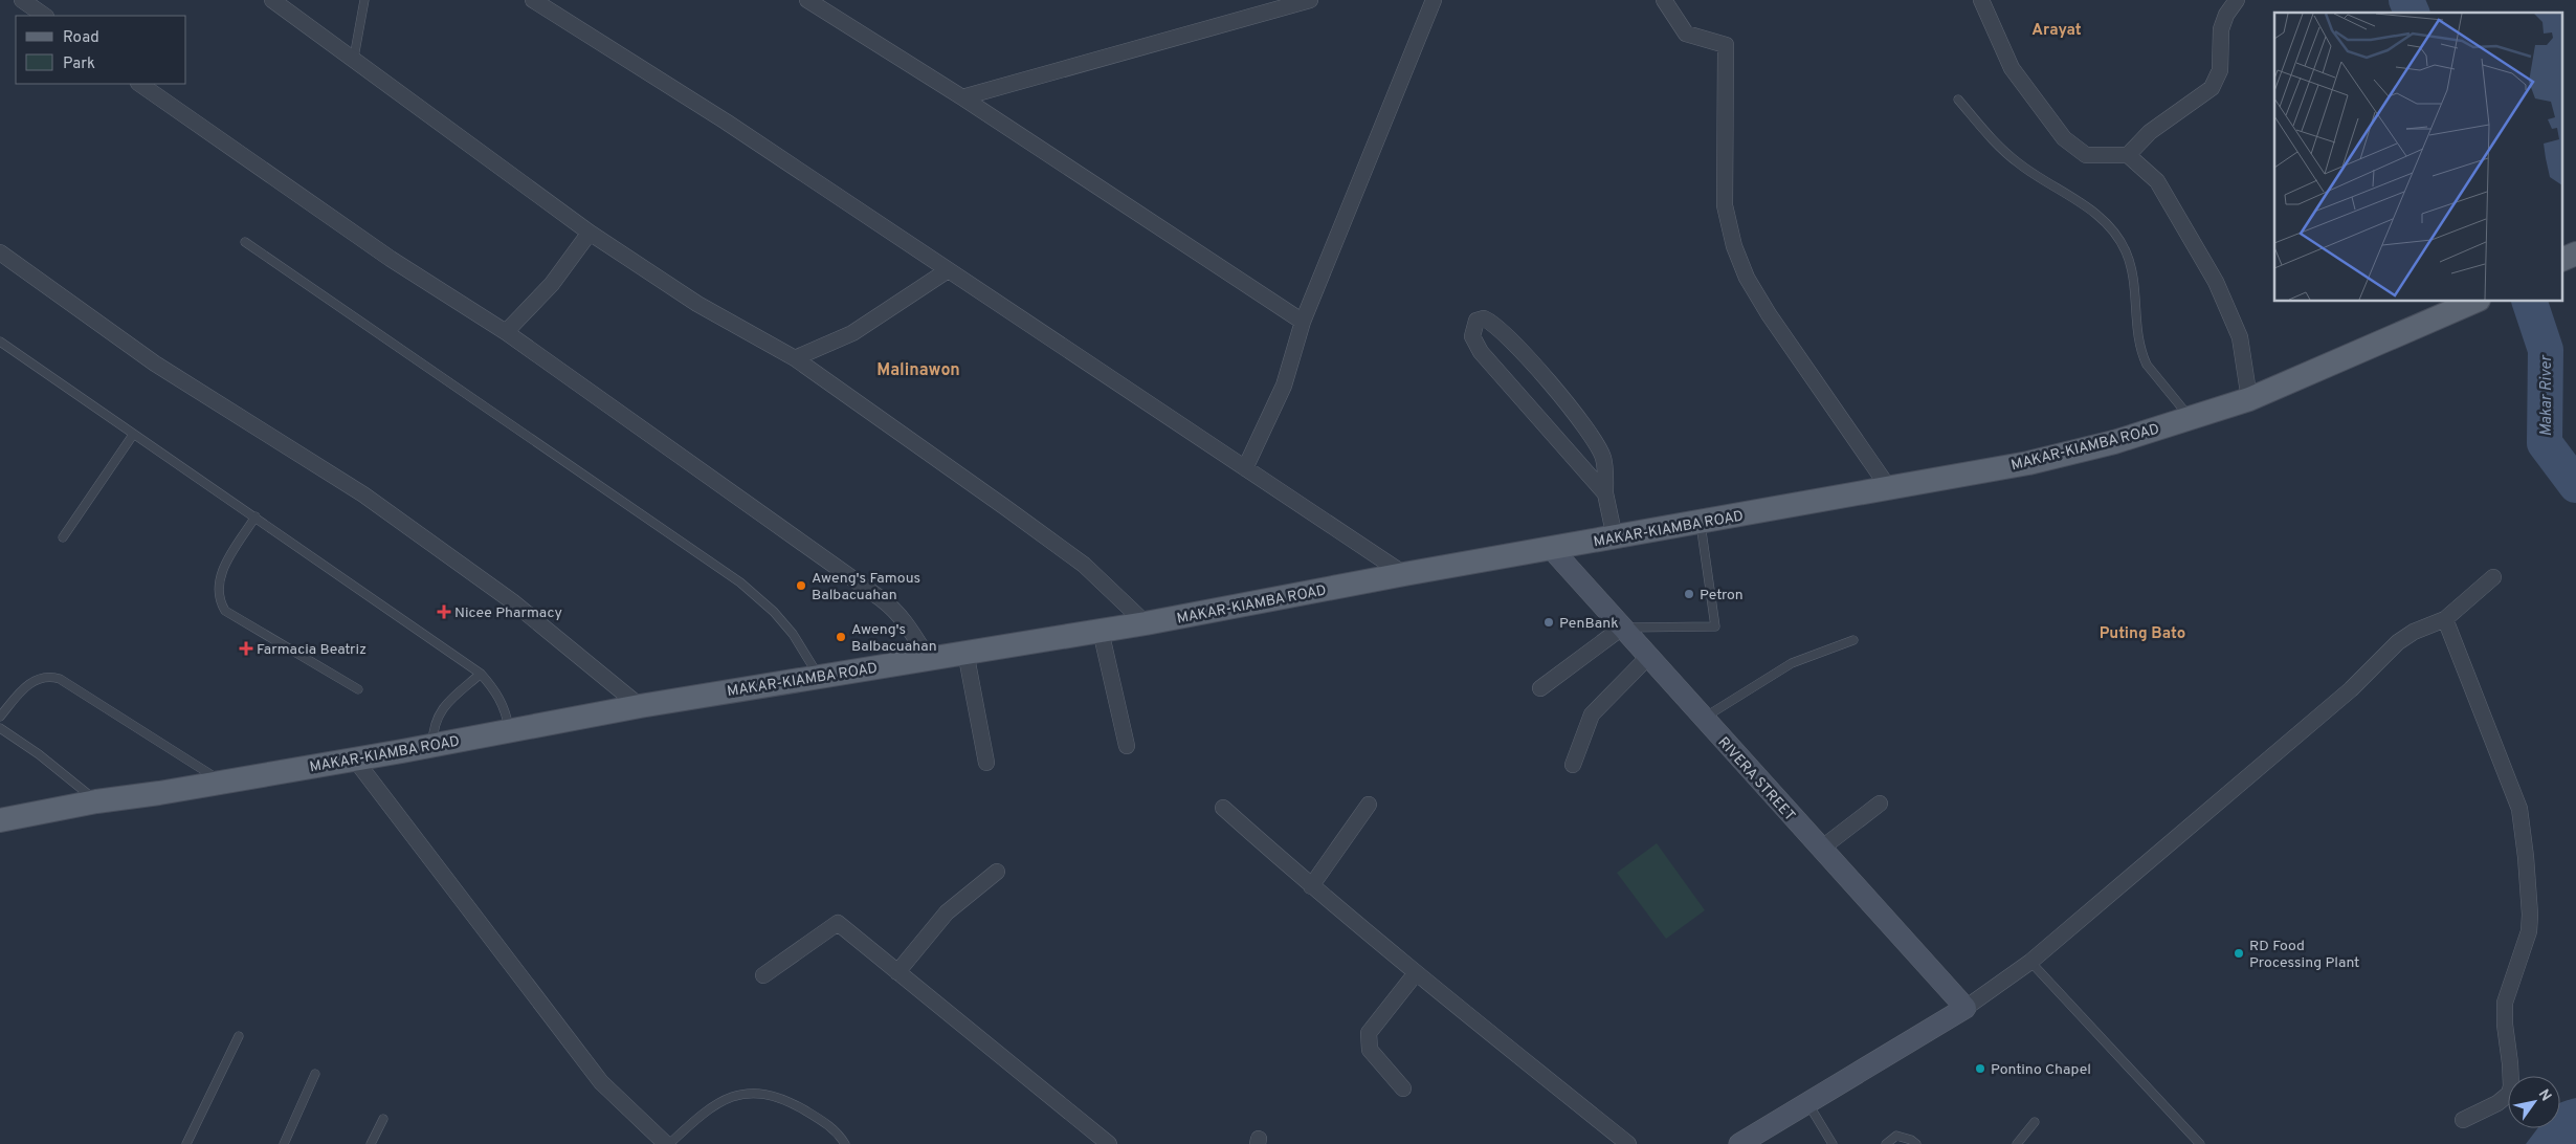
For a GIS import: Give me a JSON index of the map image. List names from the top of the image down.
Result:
{
  "streets": {
    "main road": ["MAKAR-KIAMBA ROAD"],
    "street": ["RIVERA STREET"]
  },
  "crossings": [
    ["MAKAR-KIAMBA ROAD", "RIVERA STREET"]
  ],
  "districts": ["Arayat", "Malinawon", "Puting Bato"],
  "water": ["Makar River"],
  "places": {
    "other": [
      "Aweng's Famous Balbacuahan",
      "Petron",
      "PenBank",
      "Aweng's Balbacuahan",
      "RD Food Processing Plant",
      "Pontino Chapel"
    ],
    "health": ["Nicee Pharmacy", "Farmacia Beatriz"]
  },
  "legend": ["Road", "Park"],
  "north": "top right"
}
